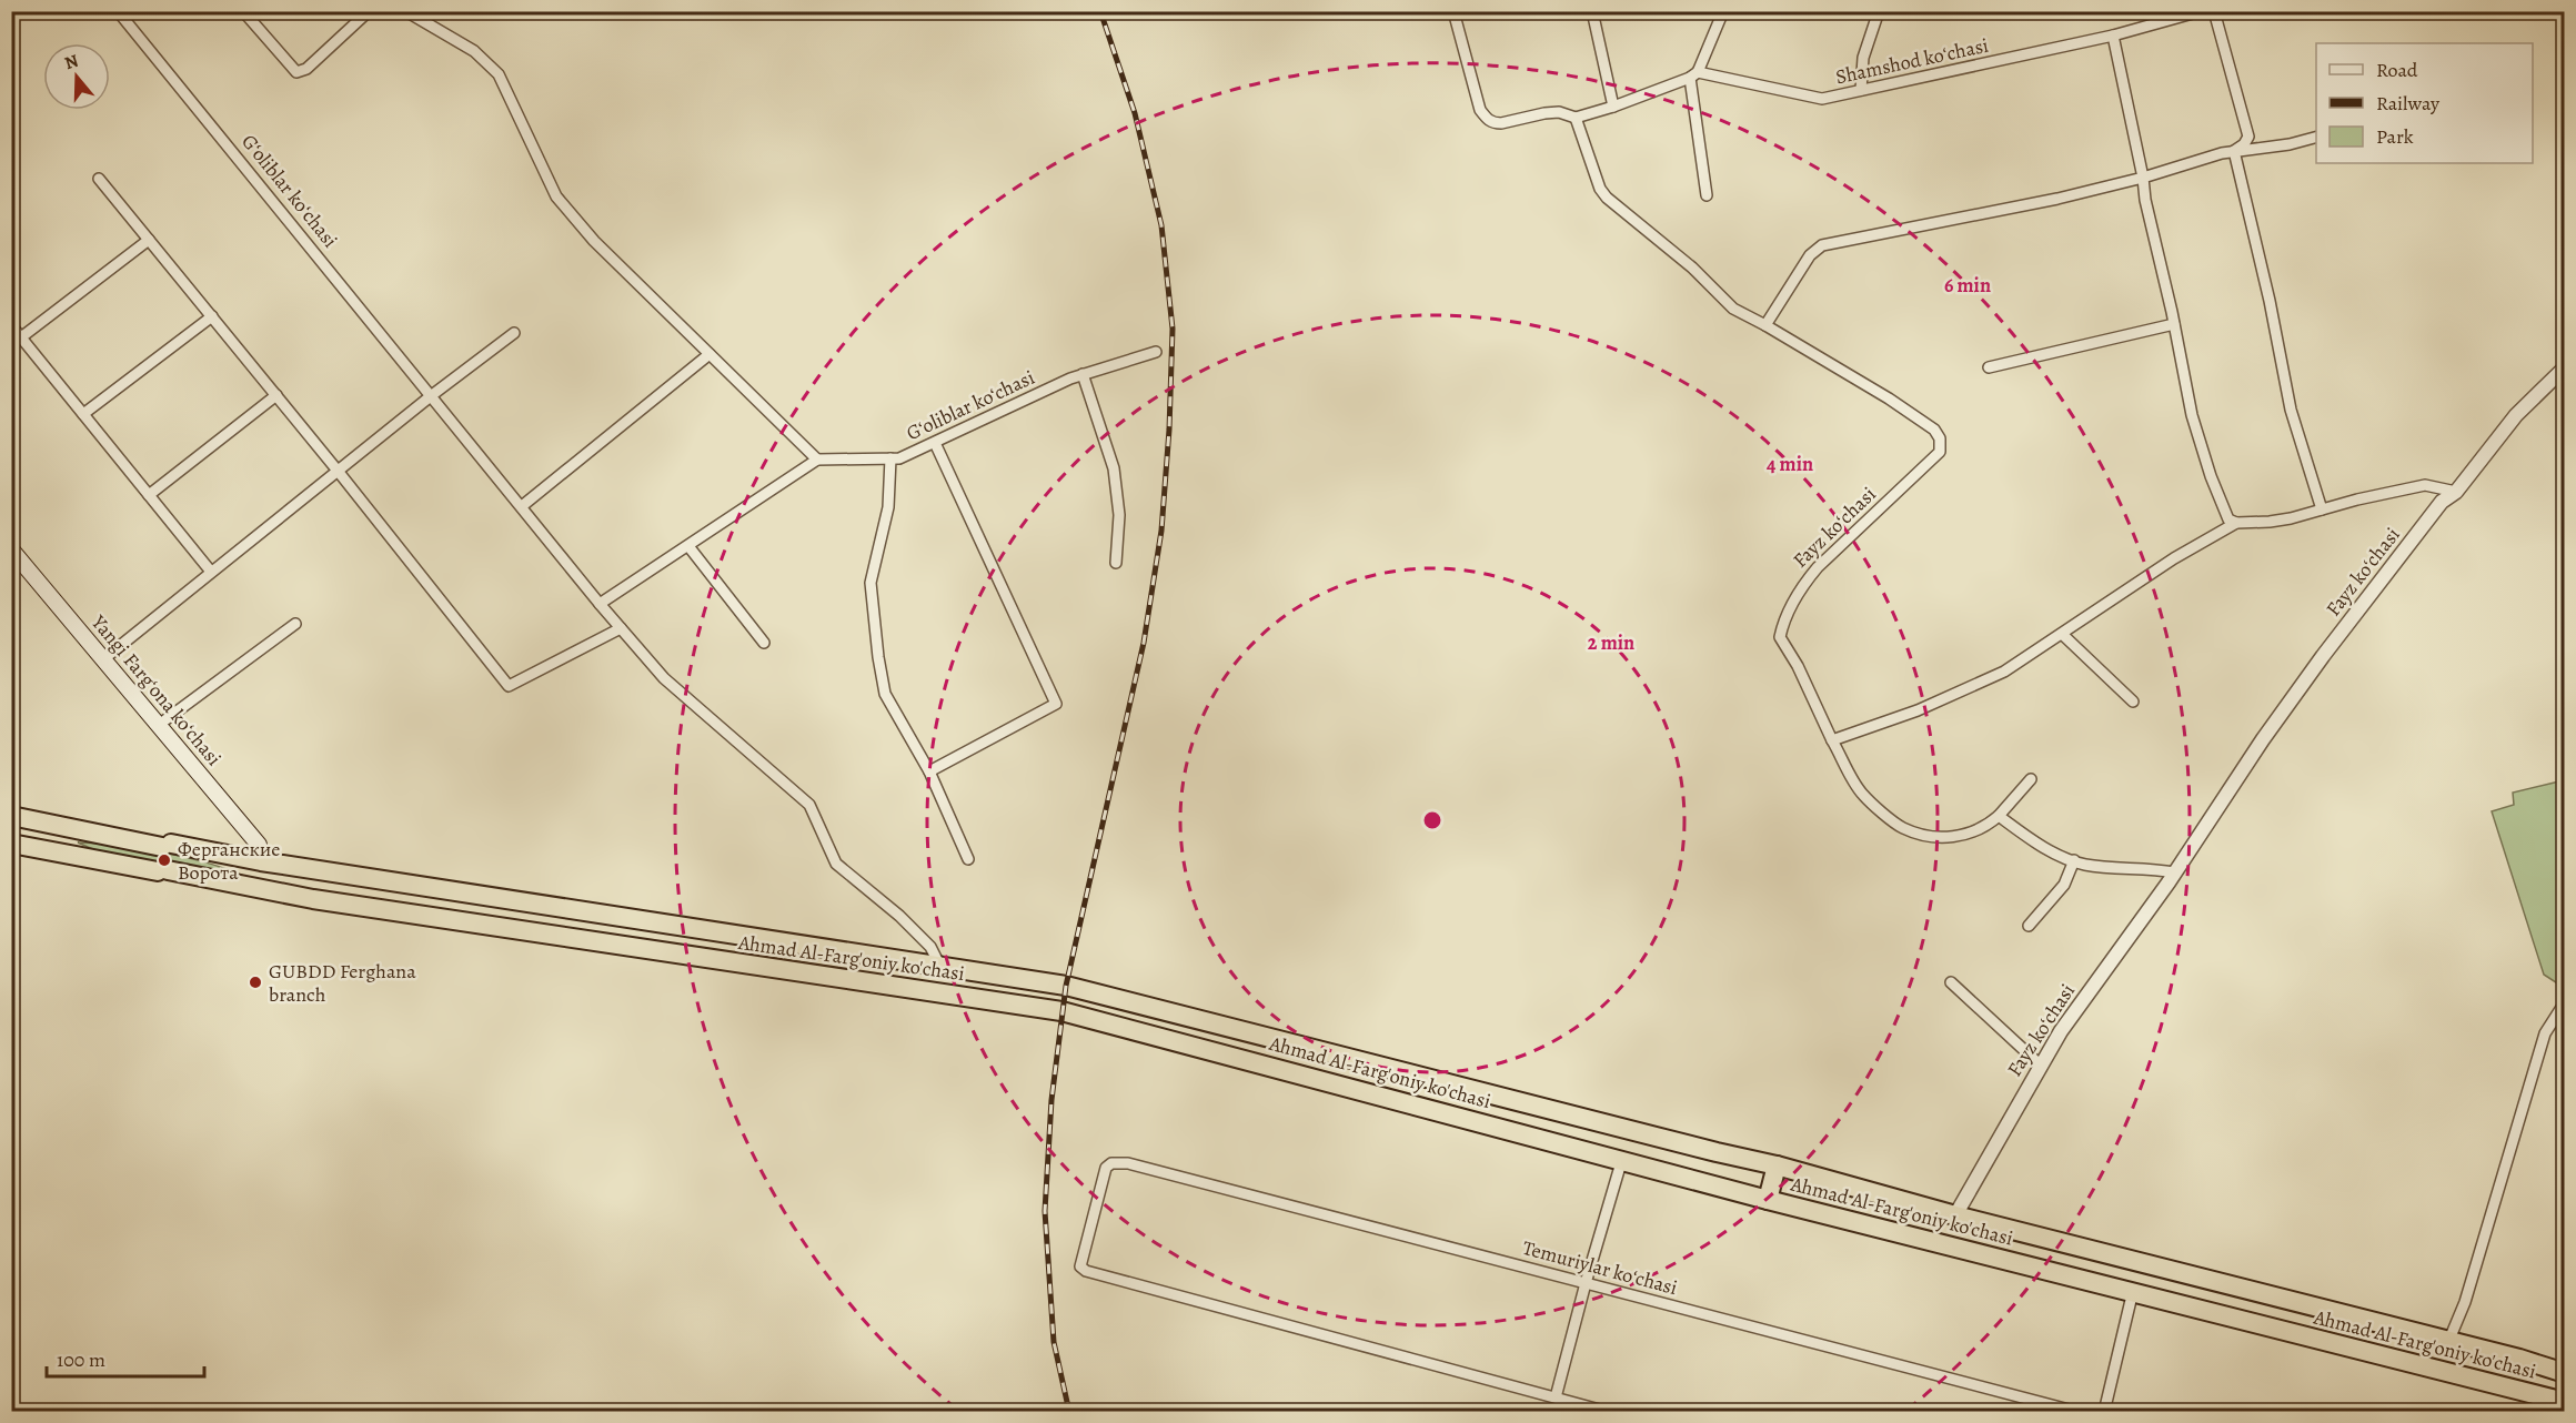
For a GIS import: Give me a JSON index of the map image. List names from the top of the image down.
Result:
{
  "streets": {
    "highway": ["Ahmad Al-Farg'oniy ko'chasi"],
    "main road": ["Yangi Fargʻona koʻchasi"],
    "street": [
      "Shamshod koʻchasi",
      "Gʻoliblar koʻchasi",
      "Fayz koʻchasi",
      "Temuriylar koʻchasi"
    ]
  },
  "crossings": [
    ["Gʻoliblar koʻchasi", "Ahmad Al-Farg'oniy ko'chasi"],
    ["Fayz koʻchasi", "Ahmad Al-Farg'oniy ko'chasi"],
    ["Yangi Fargʻona koʻchasi", "Ahmad Al-Farg'oniy ko'chasi"]
  ],
  "places": ["Ферганские Ворота", "GUBDD Ferghana branch"],
  "legend": ["Road", "Railway", "Park"],
  "scale_bar": "100 m",
  "north": "top",
  "rings": ["6 min", "4 min", "2 min"]
}
